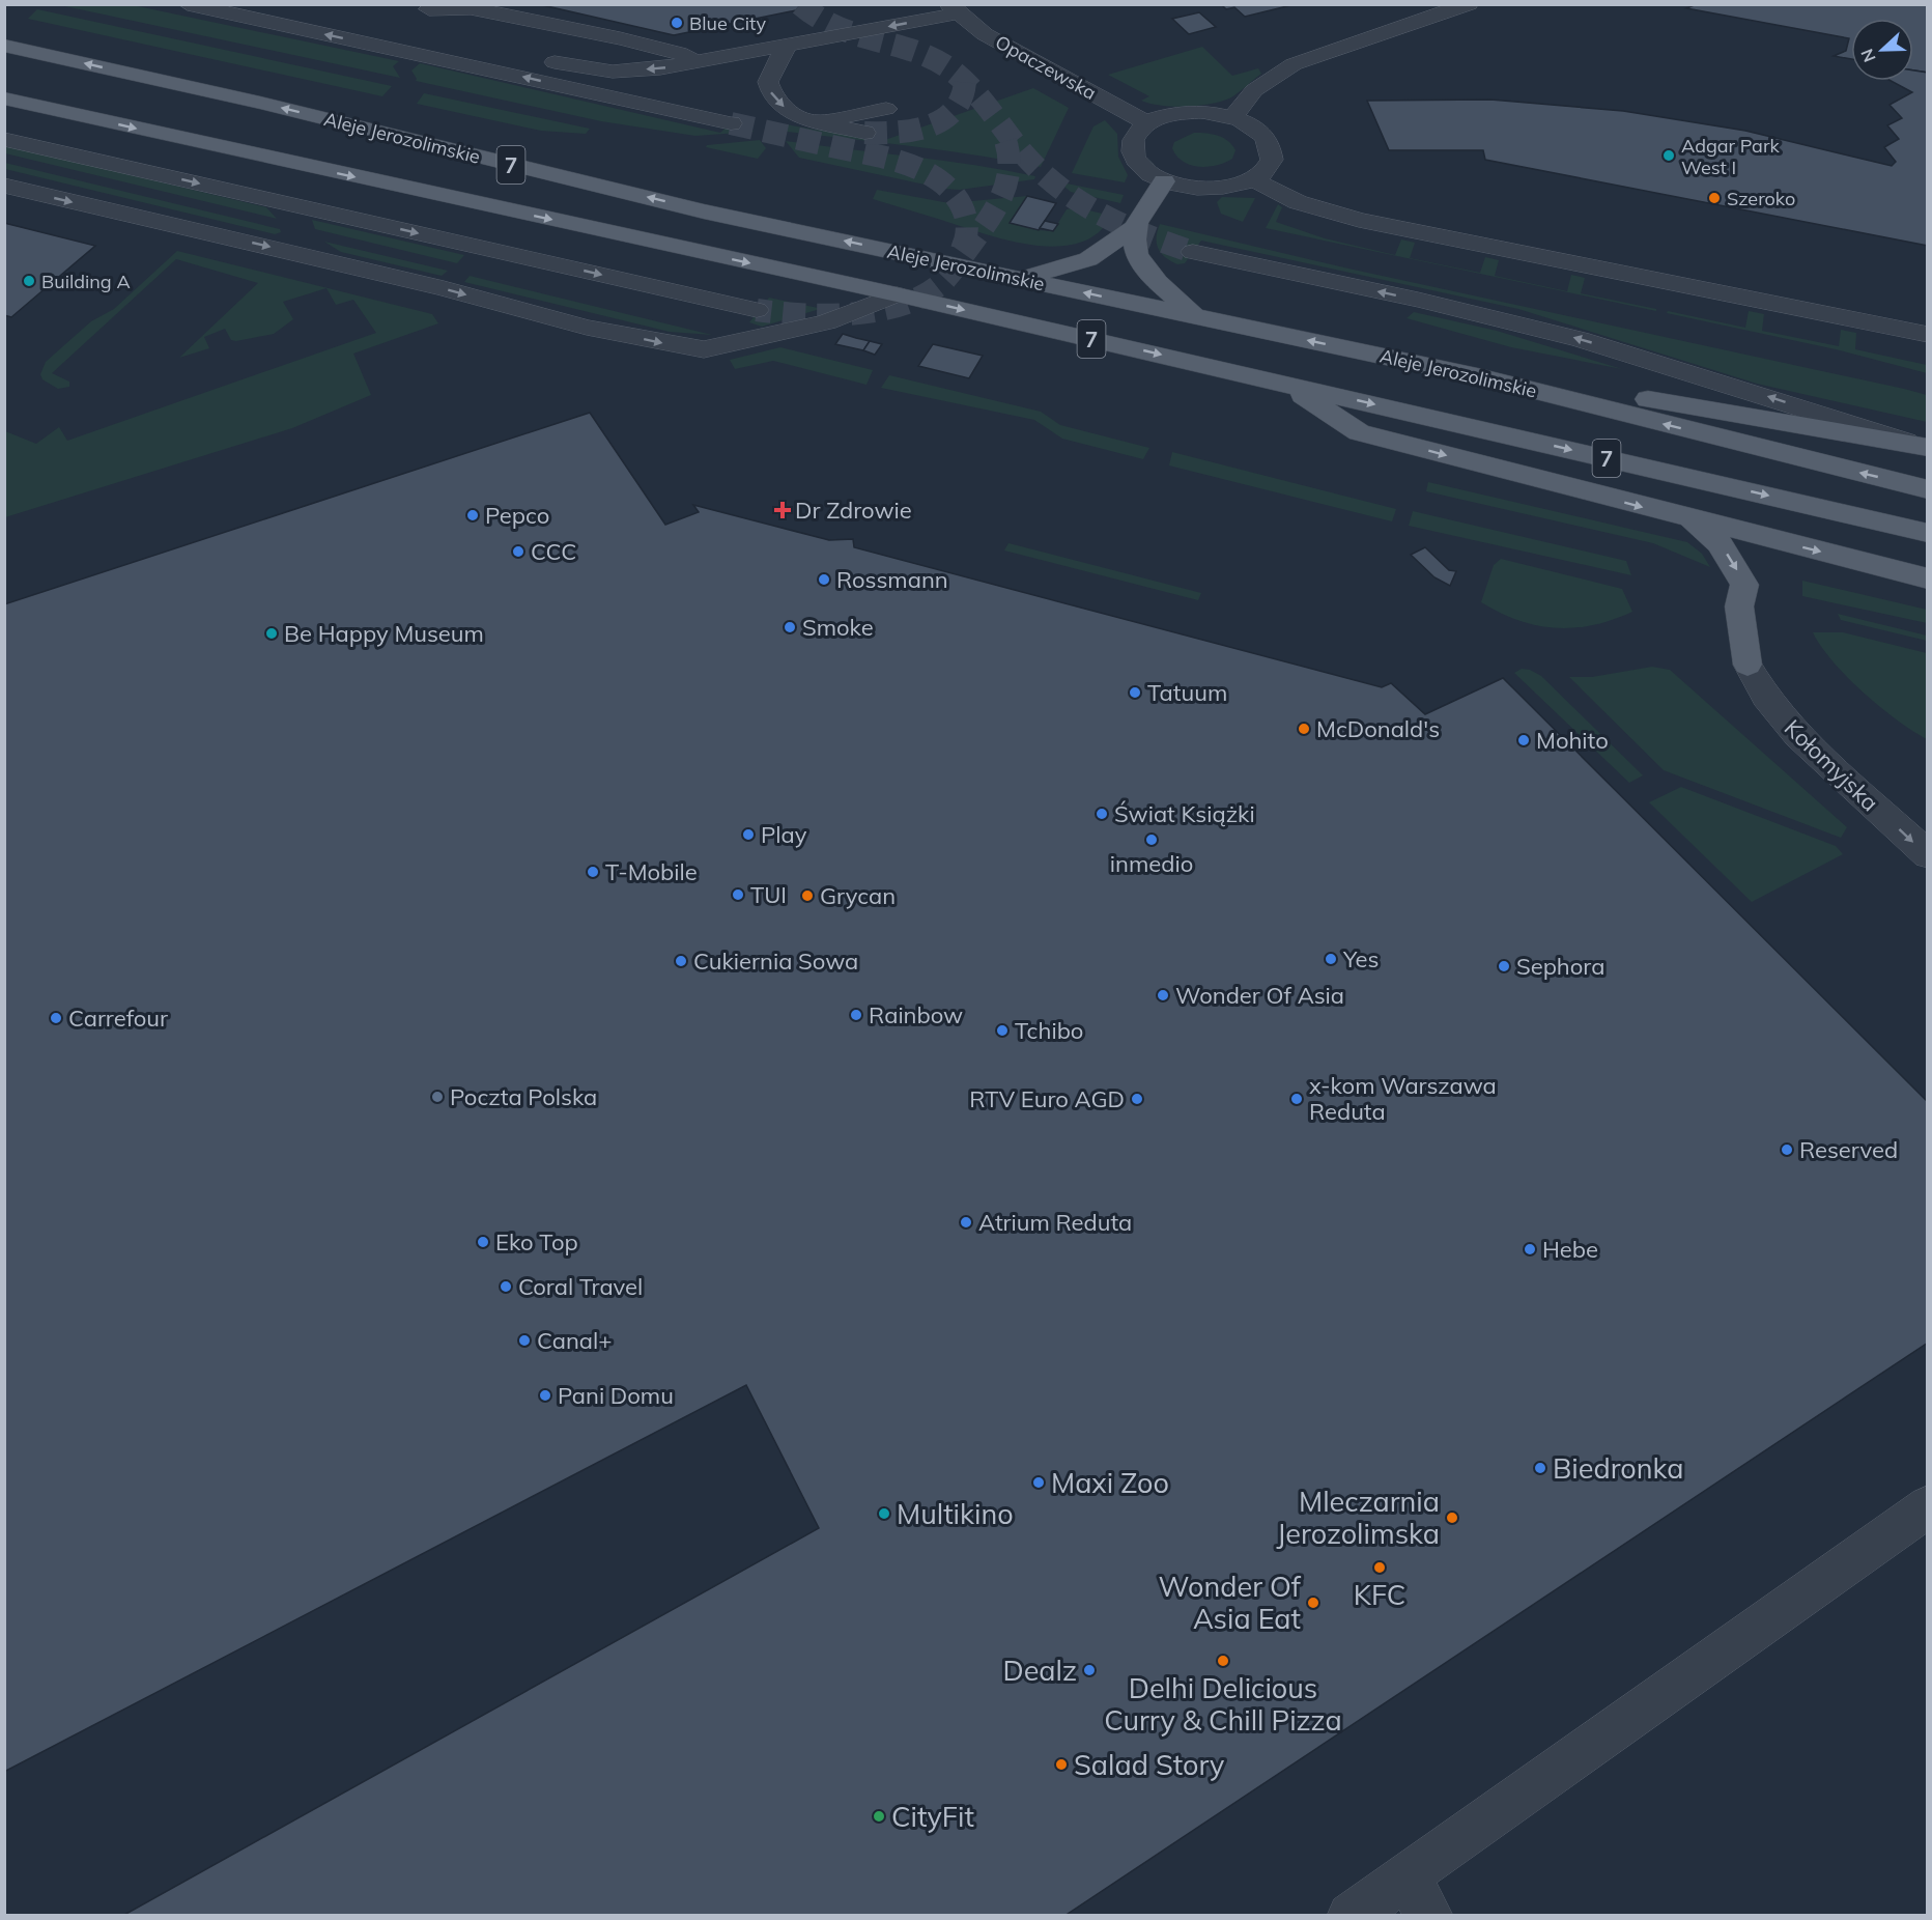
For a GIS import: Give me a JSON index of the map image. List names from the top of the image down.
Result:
{
  "streets": {
    "main road": ["Aleje Jerozolimskie", "7"],
    "street": ["Opaczewska", "Kołomyjska"]
  },
  "one_way": ["Kołomyjska"],
  "places": {
    "other": [
      "Blue City",
      "Adgar Park West I",
      "Szeroko",
      "Building A",
      "Pepco",
      "CCC",
      "Rossmann",
      "Smoke",
      "Be Happy Museum",
      "Tatuum",
      "McDonald's",
      "Mohito",
      "Świat Książki",
      "Play",
      "inmedio",
      "T-Mobile",
      "TUI",
      "Grycan",
      "Yes",
      "Cukiernia Sowa",
      "Sephora",
      "Wonder Of Asia",
      "Rainbow",
      "Carrefour",
      "Tchibo",
      "Poczta Polska",
      "RTV Euro AGD",
      "x-kom Warszawa Reduta",
      "Reserved",
      "Atrium Reduta",
      "Eko Top",
      "Hebe",
      "Coral Travel",
      "Canal+",
      "Pani Domu",
      "Biedronka",
      "Maxi Zoo",
      "Multikino",
      "Mleczarnia Jerozolimska",
      "KFC",
      "Wonder Of Asia Eat",
      "Delhi Delicious Curry & Chill Pizza",
      "Dealz",
      "Salad Story",
      "CityFit"
    ],
    "health": ["Dr Zdrowie"]
  },
  "north": "left"
}
